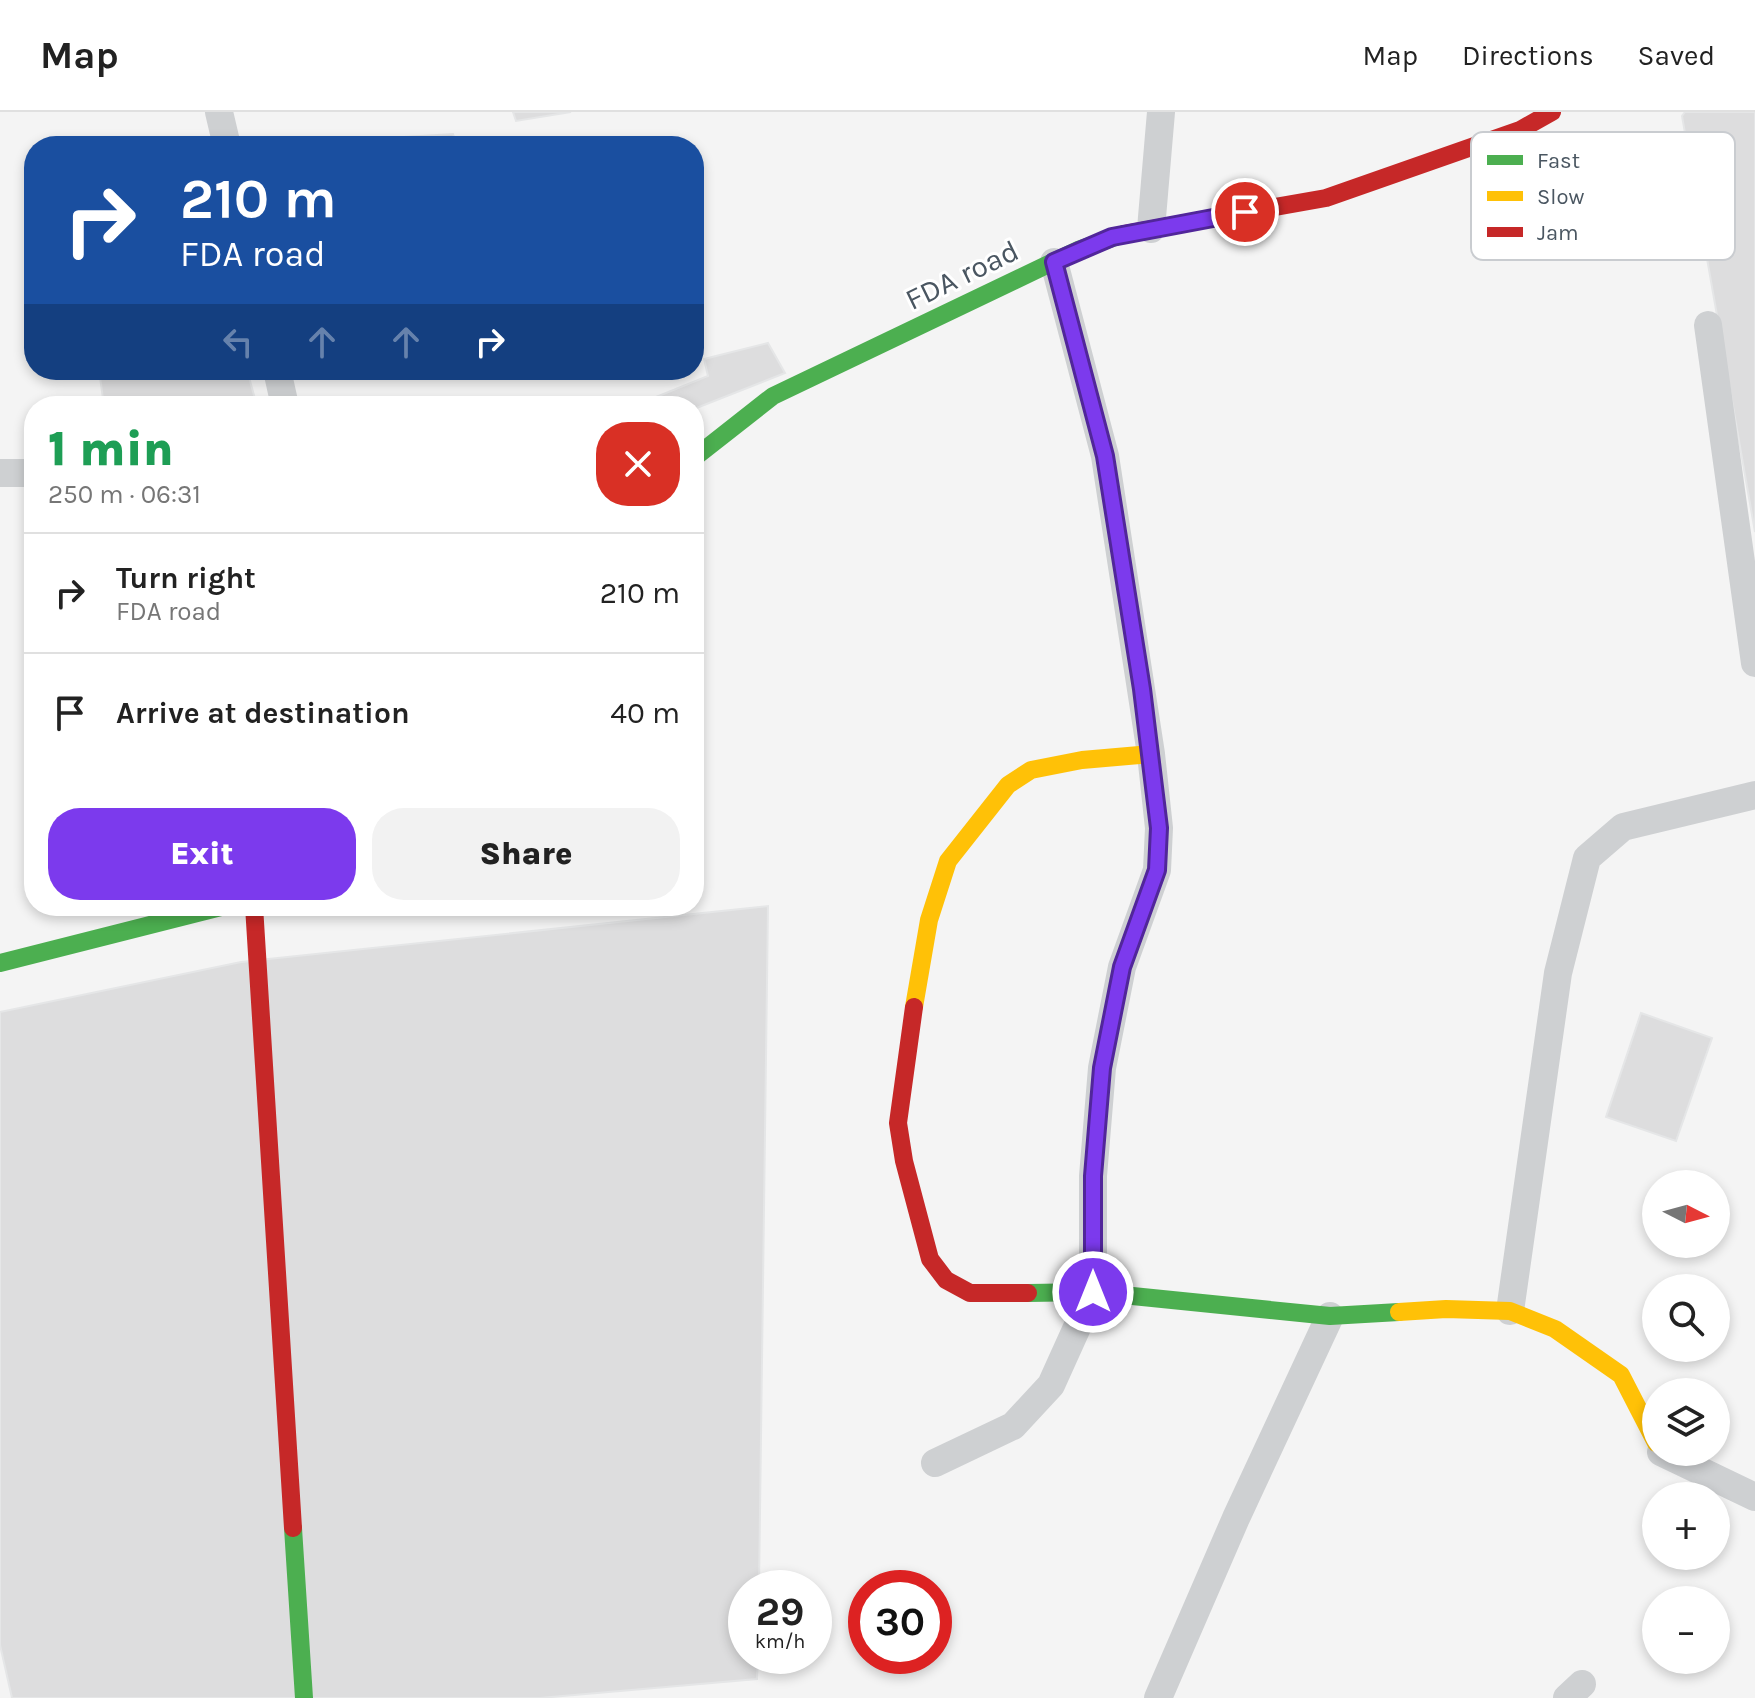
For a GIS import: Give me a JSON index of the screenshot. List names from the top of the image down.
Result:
{
  "streets": {
    "street": ["FDA road"]
  },
  "legend": ["Fast", "Slow", "Jam"],
  "north": "right",
  "page": {
    "header": "Map",
    "nav": ["Map", "Directions", "Saved"],
    "turn": ["210 m", "FDA road"],
    "heading": ["1 min", "250 m · 06:31"],
    "list": [
      {
        "name": "Turn right",
        "note": "FDA road",
        "value": "210 m"
      },
      {
        "name": "Arrive at destination",
        "value": "40 m"
      }
    ],
    "buttons": ["Exit", "Share"],
    "map_buttons": ["+", "−"],
    "speed": "29 km/h",
    "limit": "30"
  }
}
